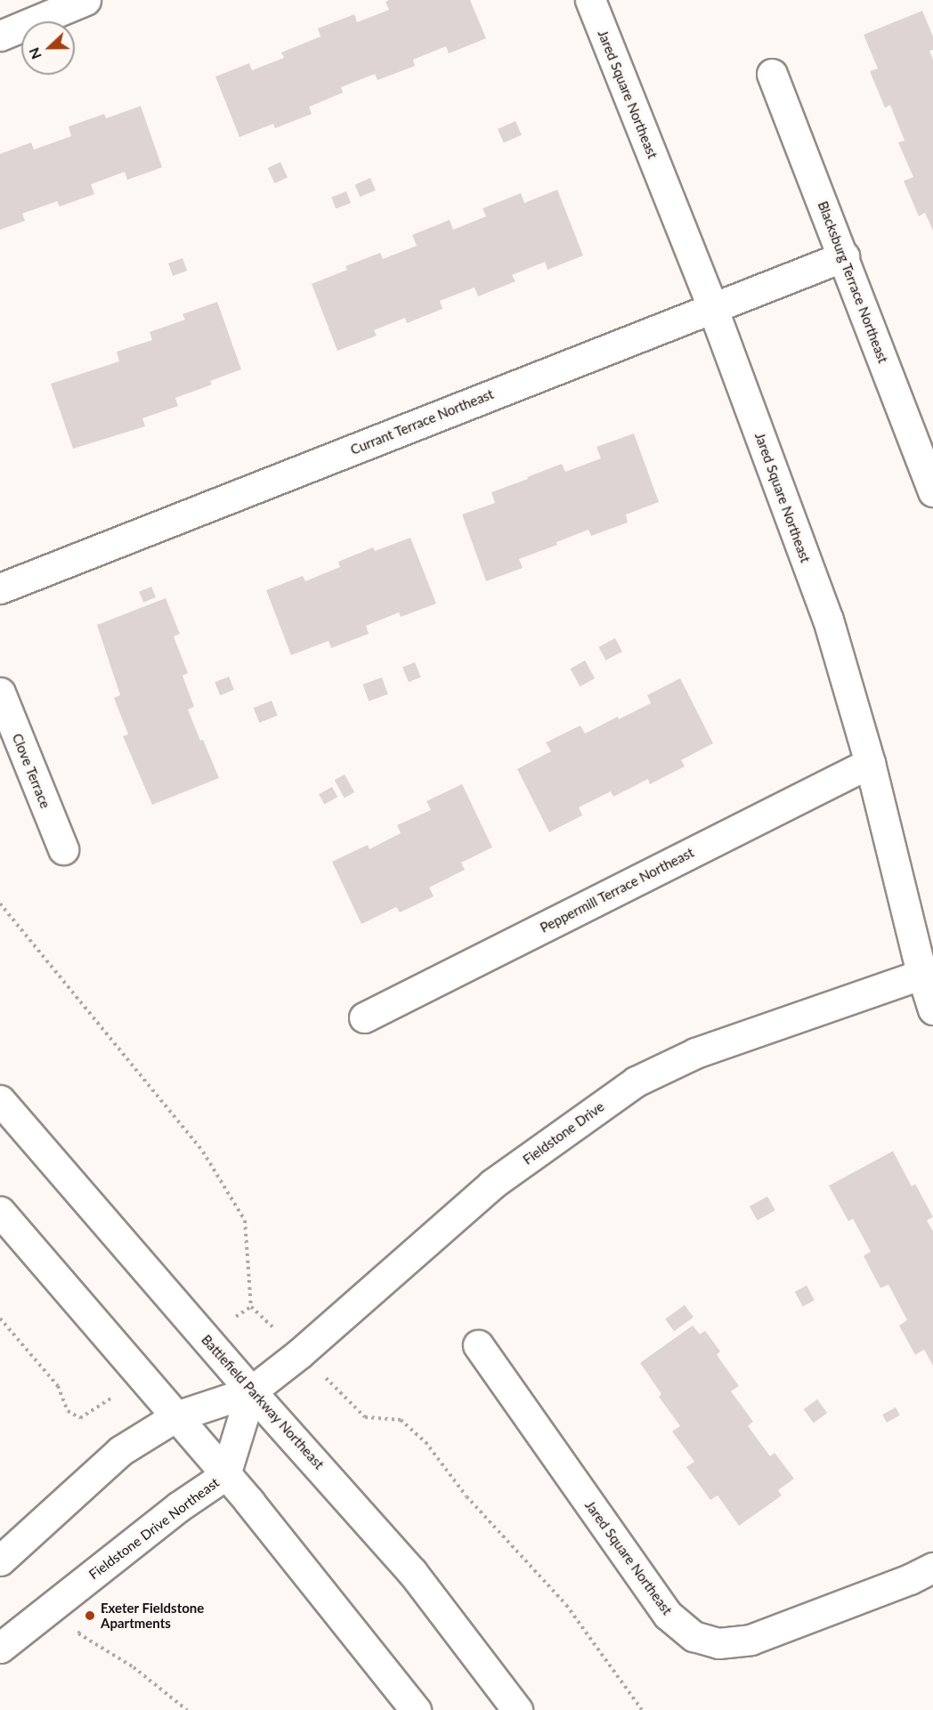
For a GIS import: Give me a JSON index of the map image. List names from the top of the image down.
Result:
{
  "streets": {
    "street": [
      "Jared Square Northeast",
      "Blacksburg Terrace Northeast",
      "Currant Terrace Northeast",
      "Clove Terrace",
      "Peppermill Terrace Northeast",
      "Fieldstone Drive",
      "Battlefield Parkway Northeast",
      "Fieldstone Drive Northeast"
    ]
  },
  "crossings": [
    ["Jared Square Northeast", "Currant Terrace Northeast"],
    ["Jared Square Northeast", "Peppermill Terrace Northeast"],
    ["Jared Square Northeast", "Fieldstone Drive"],
    ["Blacksburg Terrace Northeast", "Currant Terrace Northeast"],
    ["Fieldstone Drive", "Battlefield Parkway Northeast"],
    ["Fieldstone Drive", "Fieldstone Drive Northeast"],
    ["Battlefield Parkway Northeast", "Fieldstone Drive Northeast"]
  ],
  "places": ["Exeter Fieldstone Apartments"],
  "north": "left"
}
